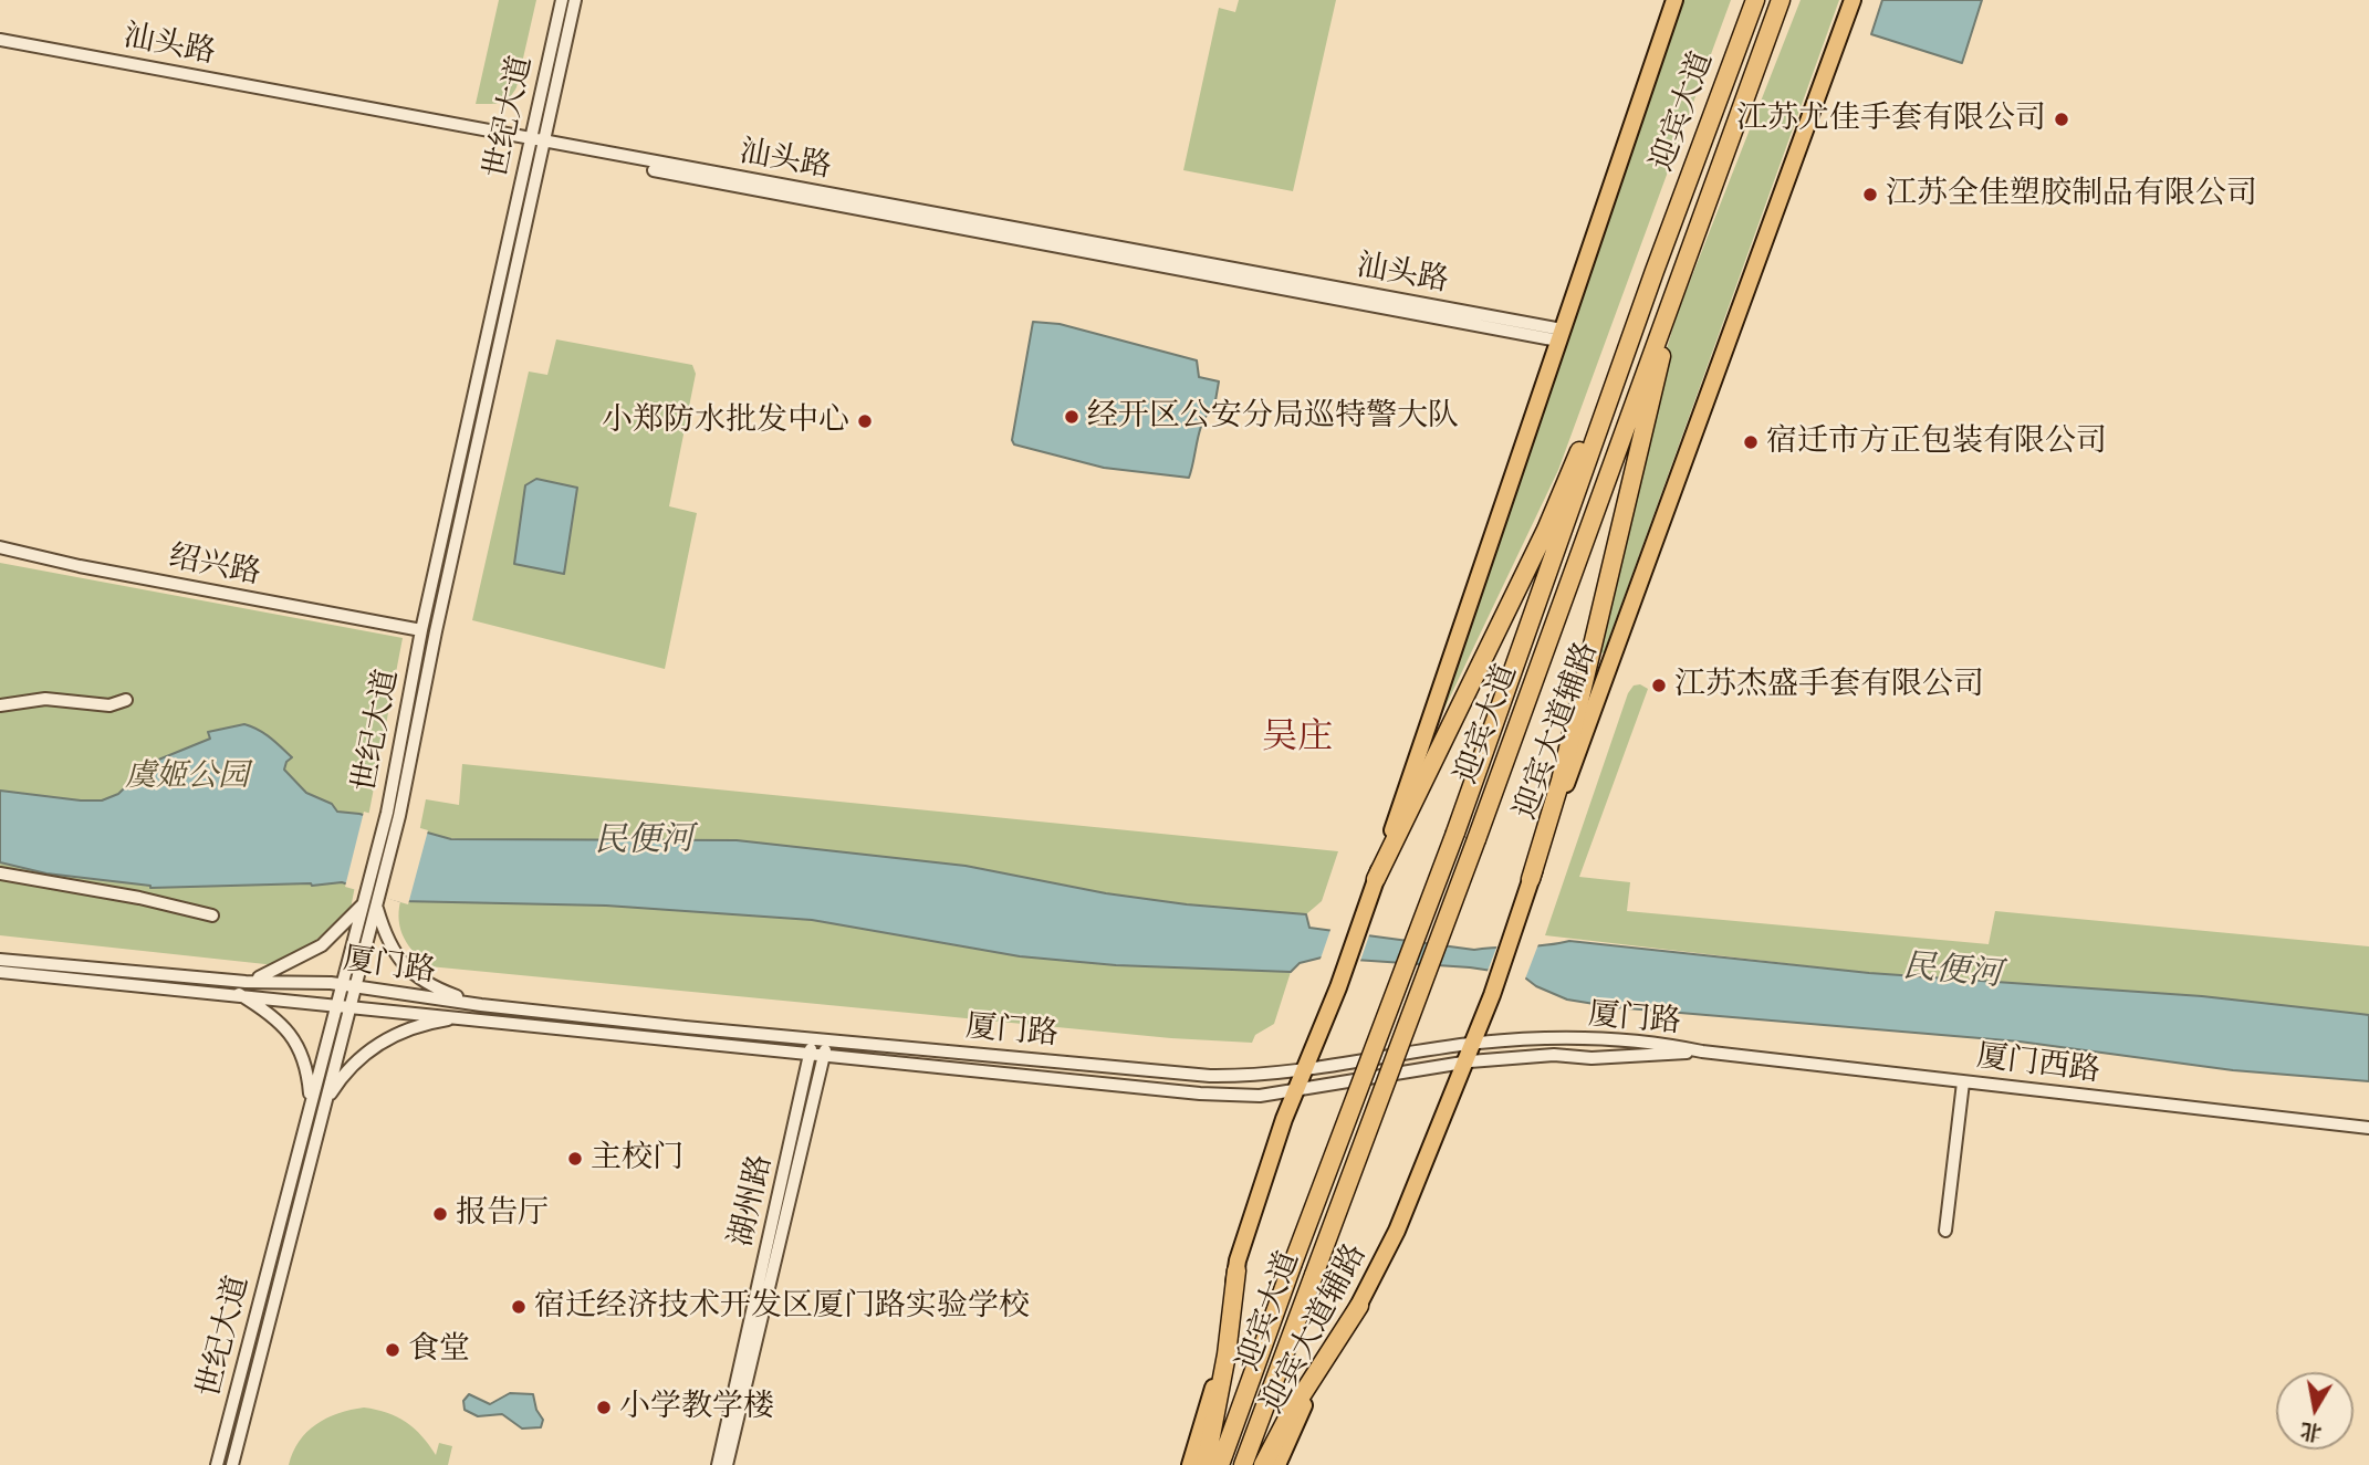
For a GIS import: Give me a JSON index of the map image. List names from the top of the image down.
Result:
{
  "streets": {
    "highway": ["迎宾大道"],
    "main road": ["迎宾大道辅路"],
    "street": [
      "汕头路",
      "世纪大道",
      "绍兴路",
      "厦门路",
      "厦门西路",
      "湖州路"
    ]
  },
  "crossings": [
    ["汕头路", "世纪大道"],
    ["汕头路", "迎宾大道辅路"],
    ["世纪大道", "绍兴路"],
    ["世纪大道", "厦门路"],
    ["迎宾大道辅路", "厦门路"],
    ["厦门路", "厦门西路"],
    ["厦门路", "湖州路"]
  ],
  "districts": ["吴庄"],
  "water": ["民便河"],
  "parks": ["虞姬公园"],
  "places": [
    "江苏尤佳手套有限公司",
    "江苏全佳塑胶制品有限公司",
    "经开区公安分局巡特警大队",
    "小郑防水批发中心",
    "宿迁市方正包装有限公司",
    "江苏杰盛手套有限公司",
    "主校门",
    "报告厅",
    "宿迁经济技术开发区厦门路实验学校",
    "食堂",
    "小学教学楼"
  ],
  "north": "bottom"
}
